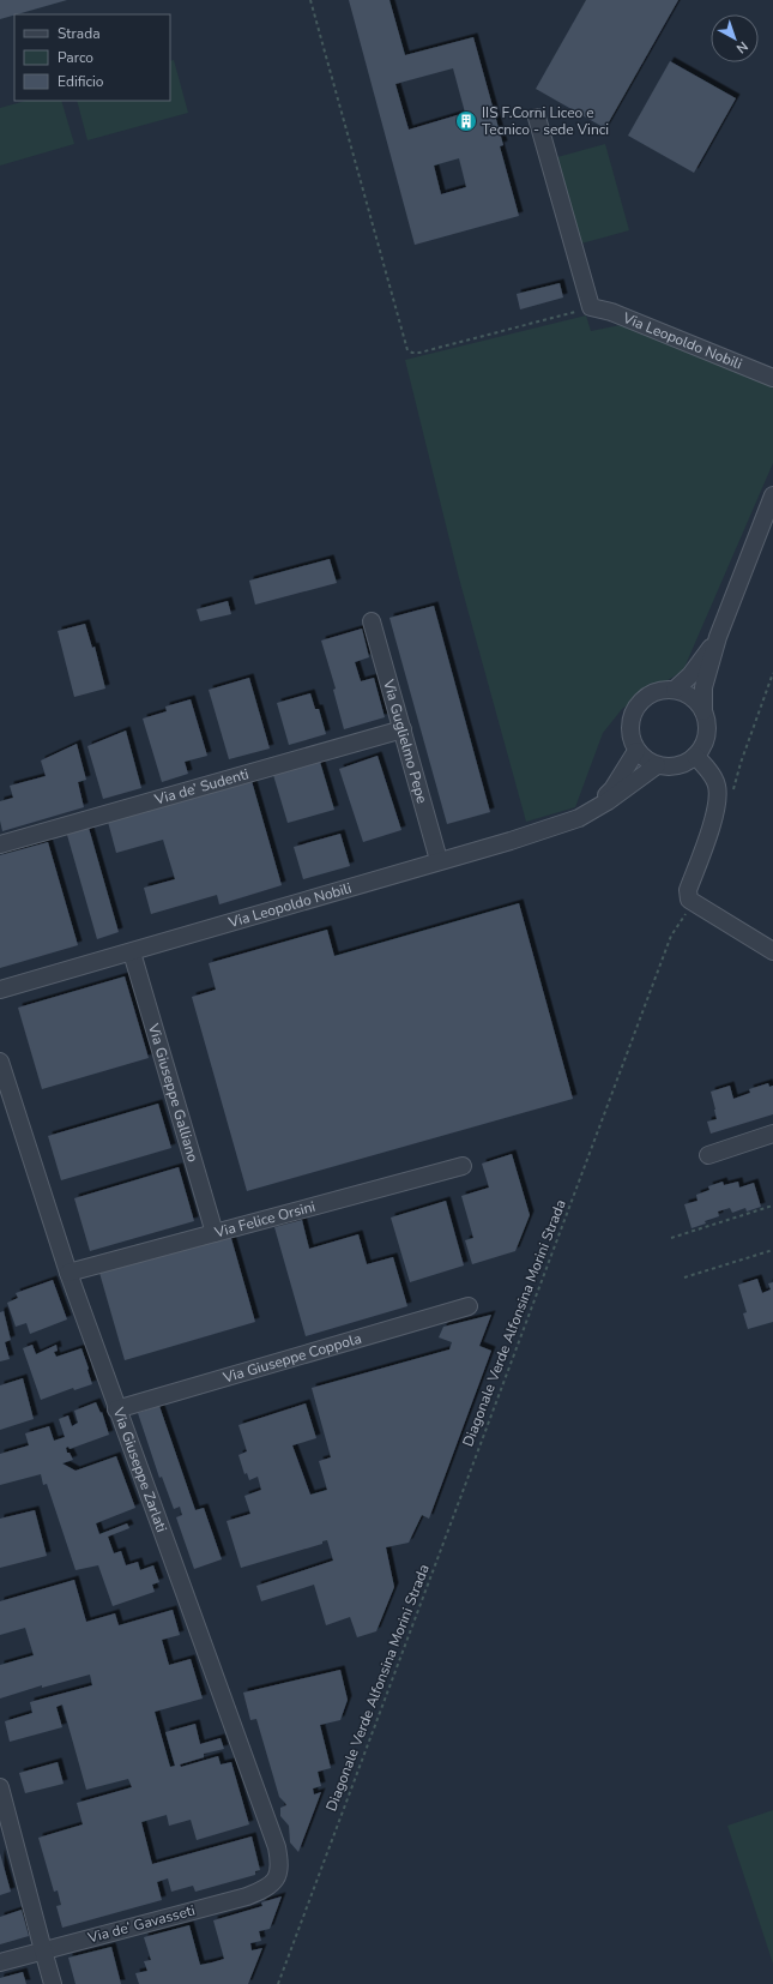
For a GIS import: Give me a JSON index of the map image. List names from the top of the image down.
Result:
{
  "streets": {
    "street": [
      "Via Leopoldo Nobili",
      "Via Guglielmo Pepe",
      "Via de’ Sudenti",
      "Via Giuseppe Galliano",
      "Via Felice Orsini",
      "Via Giuseppe Coppola",
      "Via Giuseppe Zarlati",
      "Via de’ Gavasseti"
    ],
    "path": ["Diagonale Verde Alfonsina Morini Strada"]
  },
  "crossings": [
    ["Via Leopoldo Nobili", "Via Guglielmo Pepe"],
    ["Via Leopoldo Nobili", "Via Giuseppe Galliano"],
    ["Via Guglielmo Pepe", "Via de’ Sudenti"],
    ["Via Giuseppe Galliano", "Via Felice Orsini"],
    ["Via Felice Orsini", "Via Giuseppe Zarlati"],
    ["Via Giuseppe Coppola", "Via Giuseppe Zarlati"],
    ["Via Giuseppe Zarlati", "Via de’ Gavasseti"]
  ],
  "places": {
    "building": ["IIS F.Corni Liceo e Tecnico - sede Vinci"]
  },
  "legend": ["Strada", "Parco", "Edificio"],
  "north": "bottom right"
}
